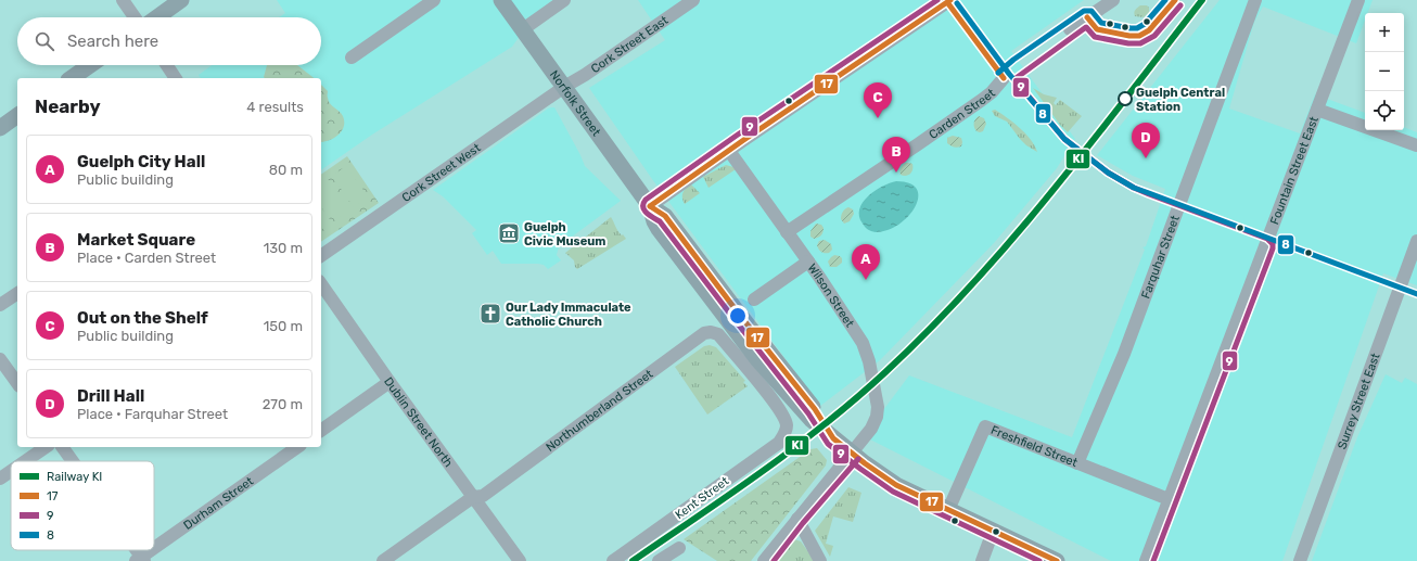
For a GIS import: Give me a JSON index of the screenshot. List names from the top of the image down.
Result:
{
  "streets": {
    "main road": ["Norfolk Street"],
    "street": [
      "Cork Street East",
      "Carden Street",
      "Cork Street West",
      "Fountain Street East",
      "Farquhar Street",
      "Wilson Street",
      "Surrey Street East",
      "Northumberland Street",
      "Dublin Street North",
      "Freshfield Street",
      "Kent Street",
      "Durham Street"
    ]
  },
  "crossings": [
    ["Cork Street East", "Norfolk Street"],
    ["Cork Street East", "Cork Street West"],
    ["Norfolk Street", "Cork Street West"],
    ["Norfolk Street", "Wilson Street"],
    ["Norfolk Street", "Freshfield Street"],
    ["Carden Street", "Wilson Street"],
    ["Fountain Street East", "Freshfield Street"],
    ["Farquhar Street", "Freshfield Street"],
    ["Northumberland Street", "Dublin Street North"],
    ["Northumberland Street", "Kent Street"]
  ],
  "places": {
    "other": ["Guelph Central Station"],
    "museum": ["Guelph Civic Museum"],
    "church": ["Our Lady Immaculate Catholic Church"]
  },
  "lines": [
    "rail line KI",
    "transit line 17",
    "transit line 9",
    "transit line 8"
  ],
  "legend": [
    "Railway KI",
    "17",
    "9",
    "8"
  ],
  "page": {
    "map_buttons": ["+", "−"],
    "search": "Search here",
    "heading": ["Nearby", "4 results"],
    "pins": [
      "C",
      "D",
      "B",
      "A"
    ],
    "list": [
      {
        "mark": "A",
        "name": "Guelph City Hall",
        "note": "Public building",
        "value": "80 m"
      },
      {
        "mark": "B",
        "name": "Market Square",
        "note": "Place · Carden Street",
        "value": "130 m"
      },
      {
        "mark": "C",
        "name": "Out on the Shelf",
        "note": "Public building",
        "value": "150 m"
      },
      {
        "mark": "D",
        "name": "Drill Hall",
        "note": "Place · Farquhar Street",
        "value": "270 m"
      }
    ]
  }
}
